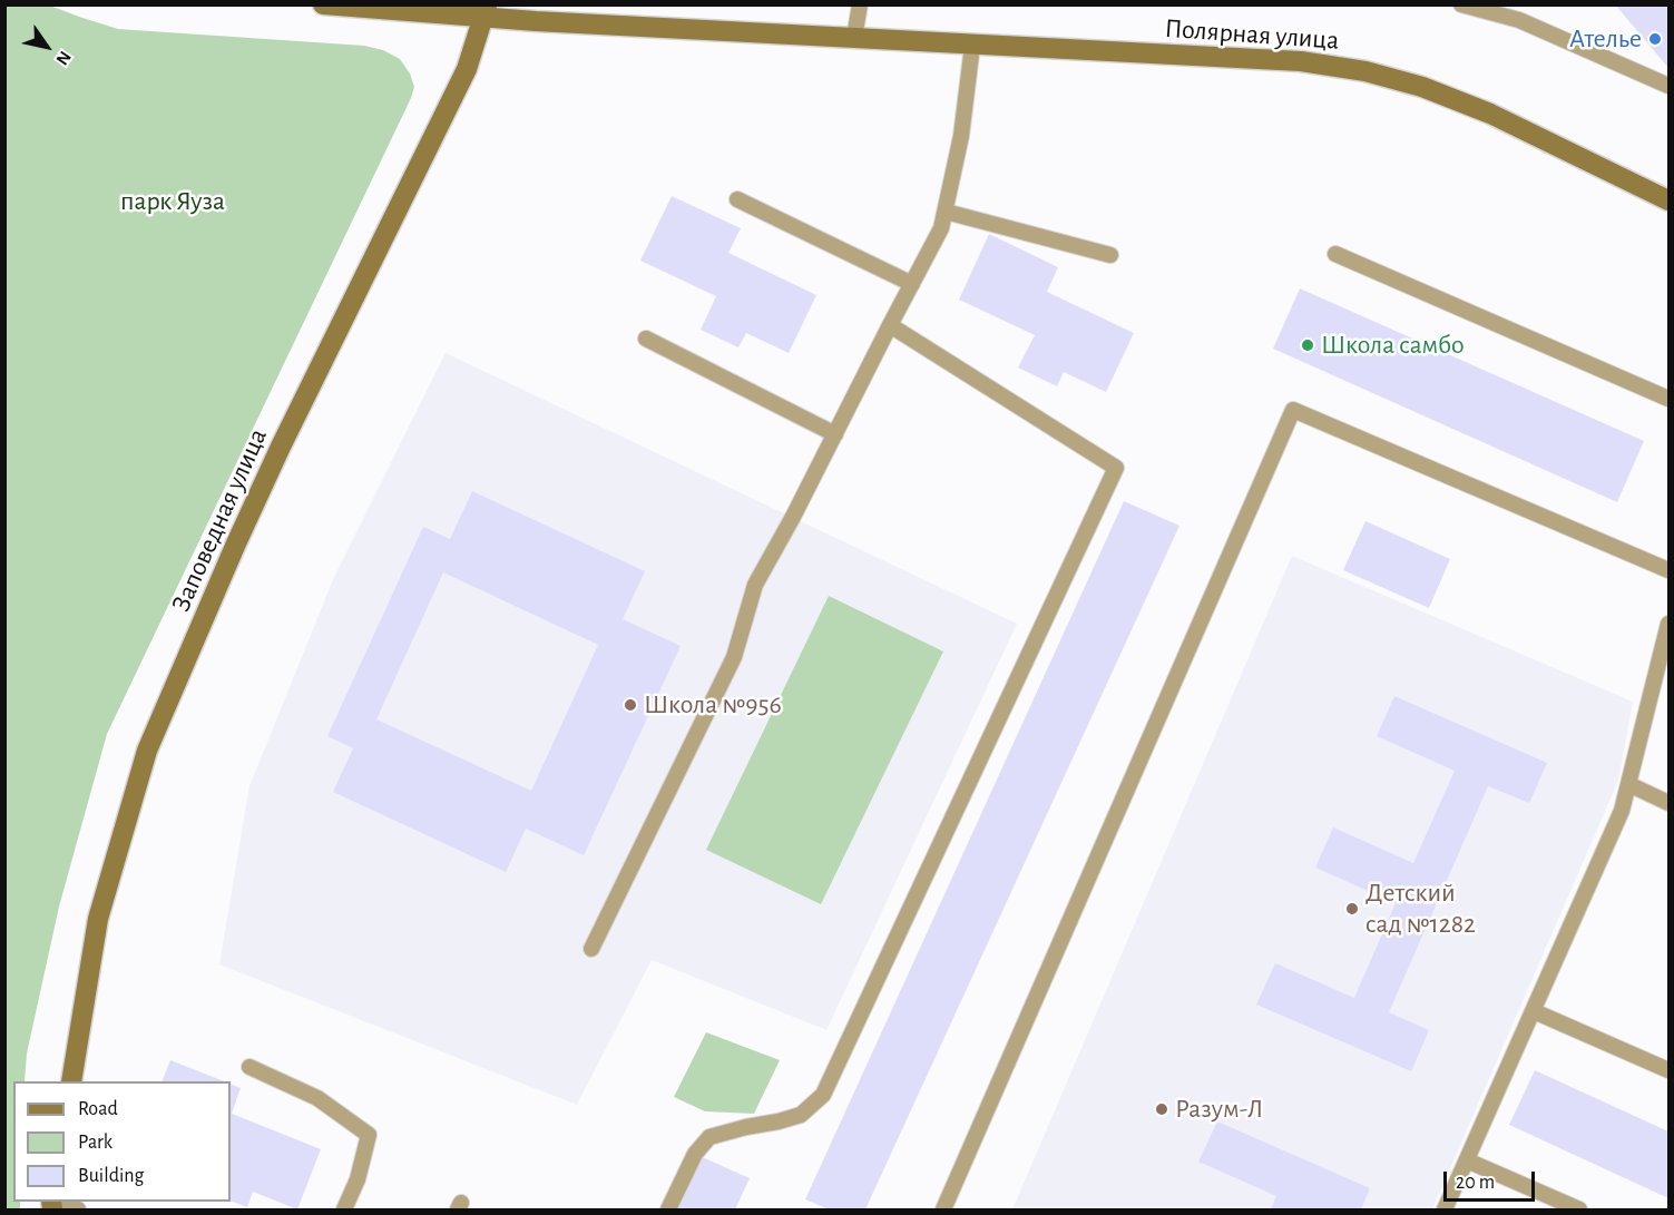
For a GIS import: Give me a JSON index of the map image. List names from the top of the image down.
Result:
{
  "streets": {
    "main road": ["Полярная улица", "Заповедная улица"]
  },
  "crossings": [
    ["Полярная улица", "Заповедная улица"]
  ],
  "parks": ["парк Яуза"],
  "places": [
    "Ателье",
    "Школа самбо",
    "Школа №956",
    "Детский сад №1282",
    "Разум-Л"
  ],
  "legend": ["Road", "Park", "Building"],
  "scale_bar": "20 m",
  "north": "bottom right"
}
